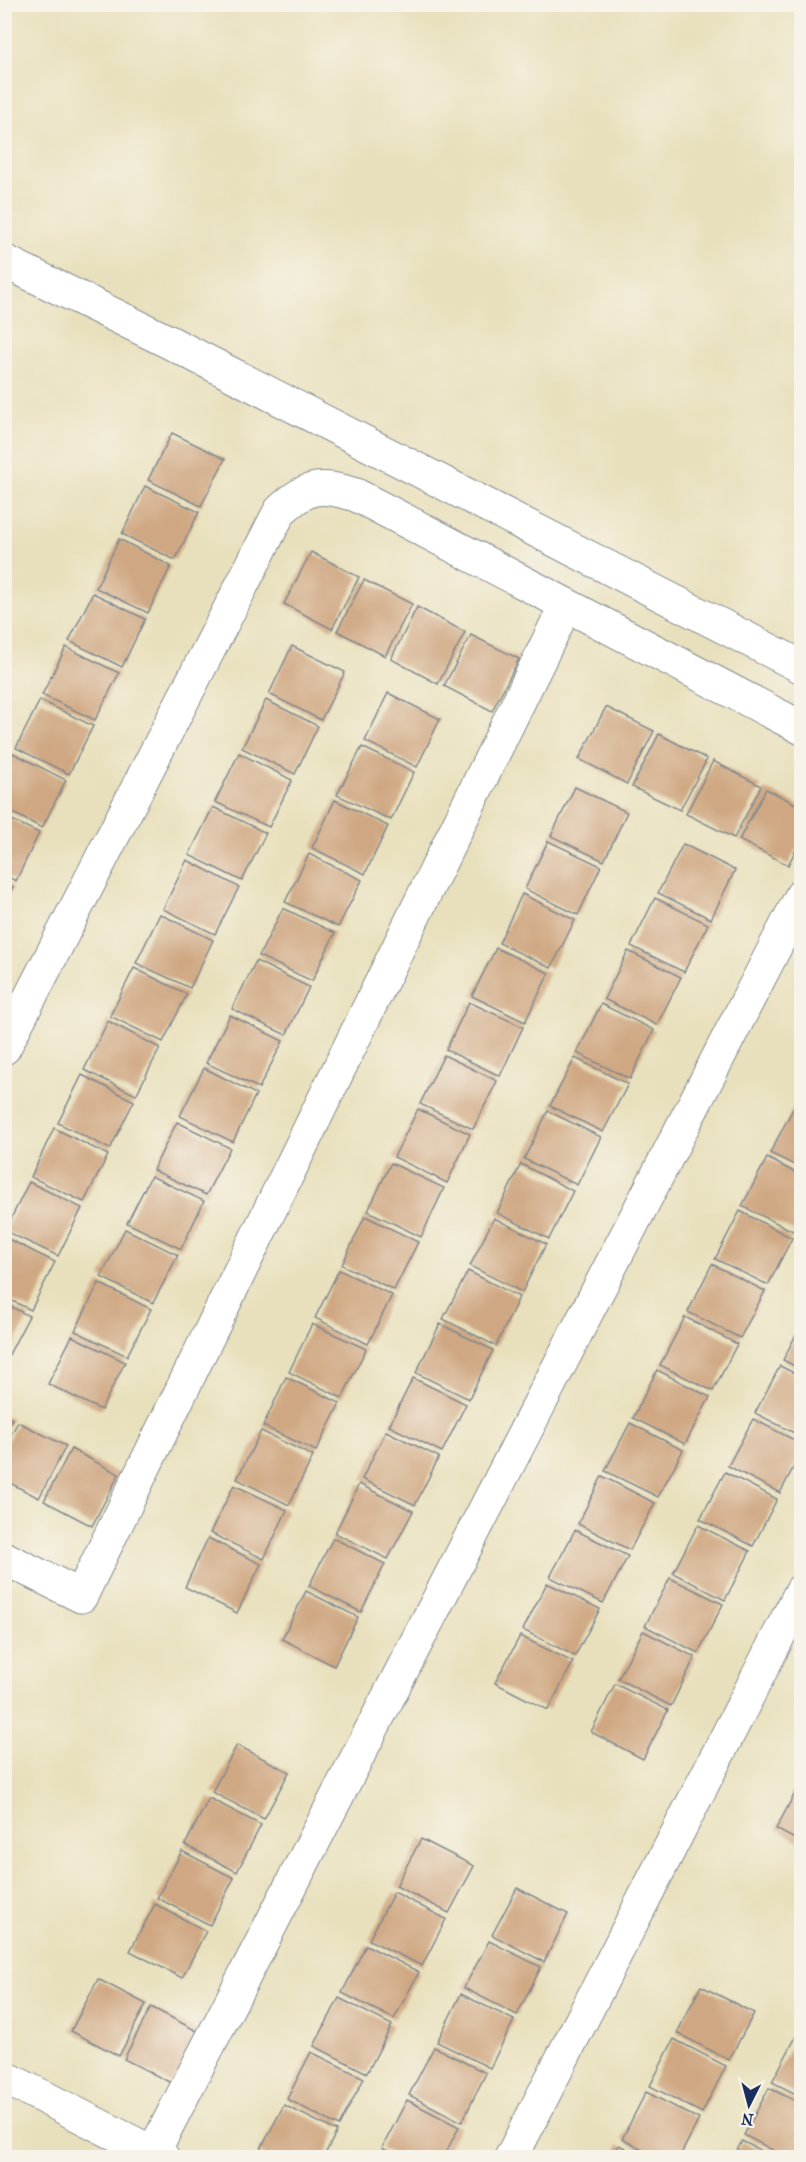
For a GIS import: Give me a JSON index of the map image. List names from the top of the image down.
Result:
{
  "north": "bottom"
}
